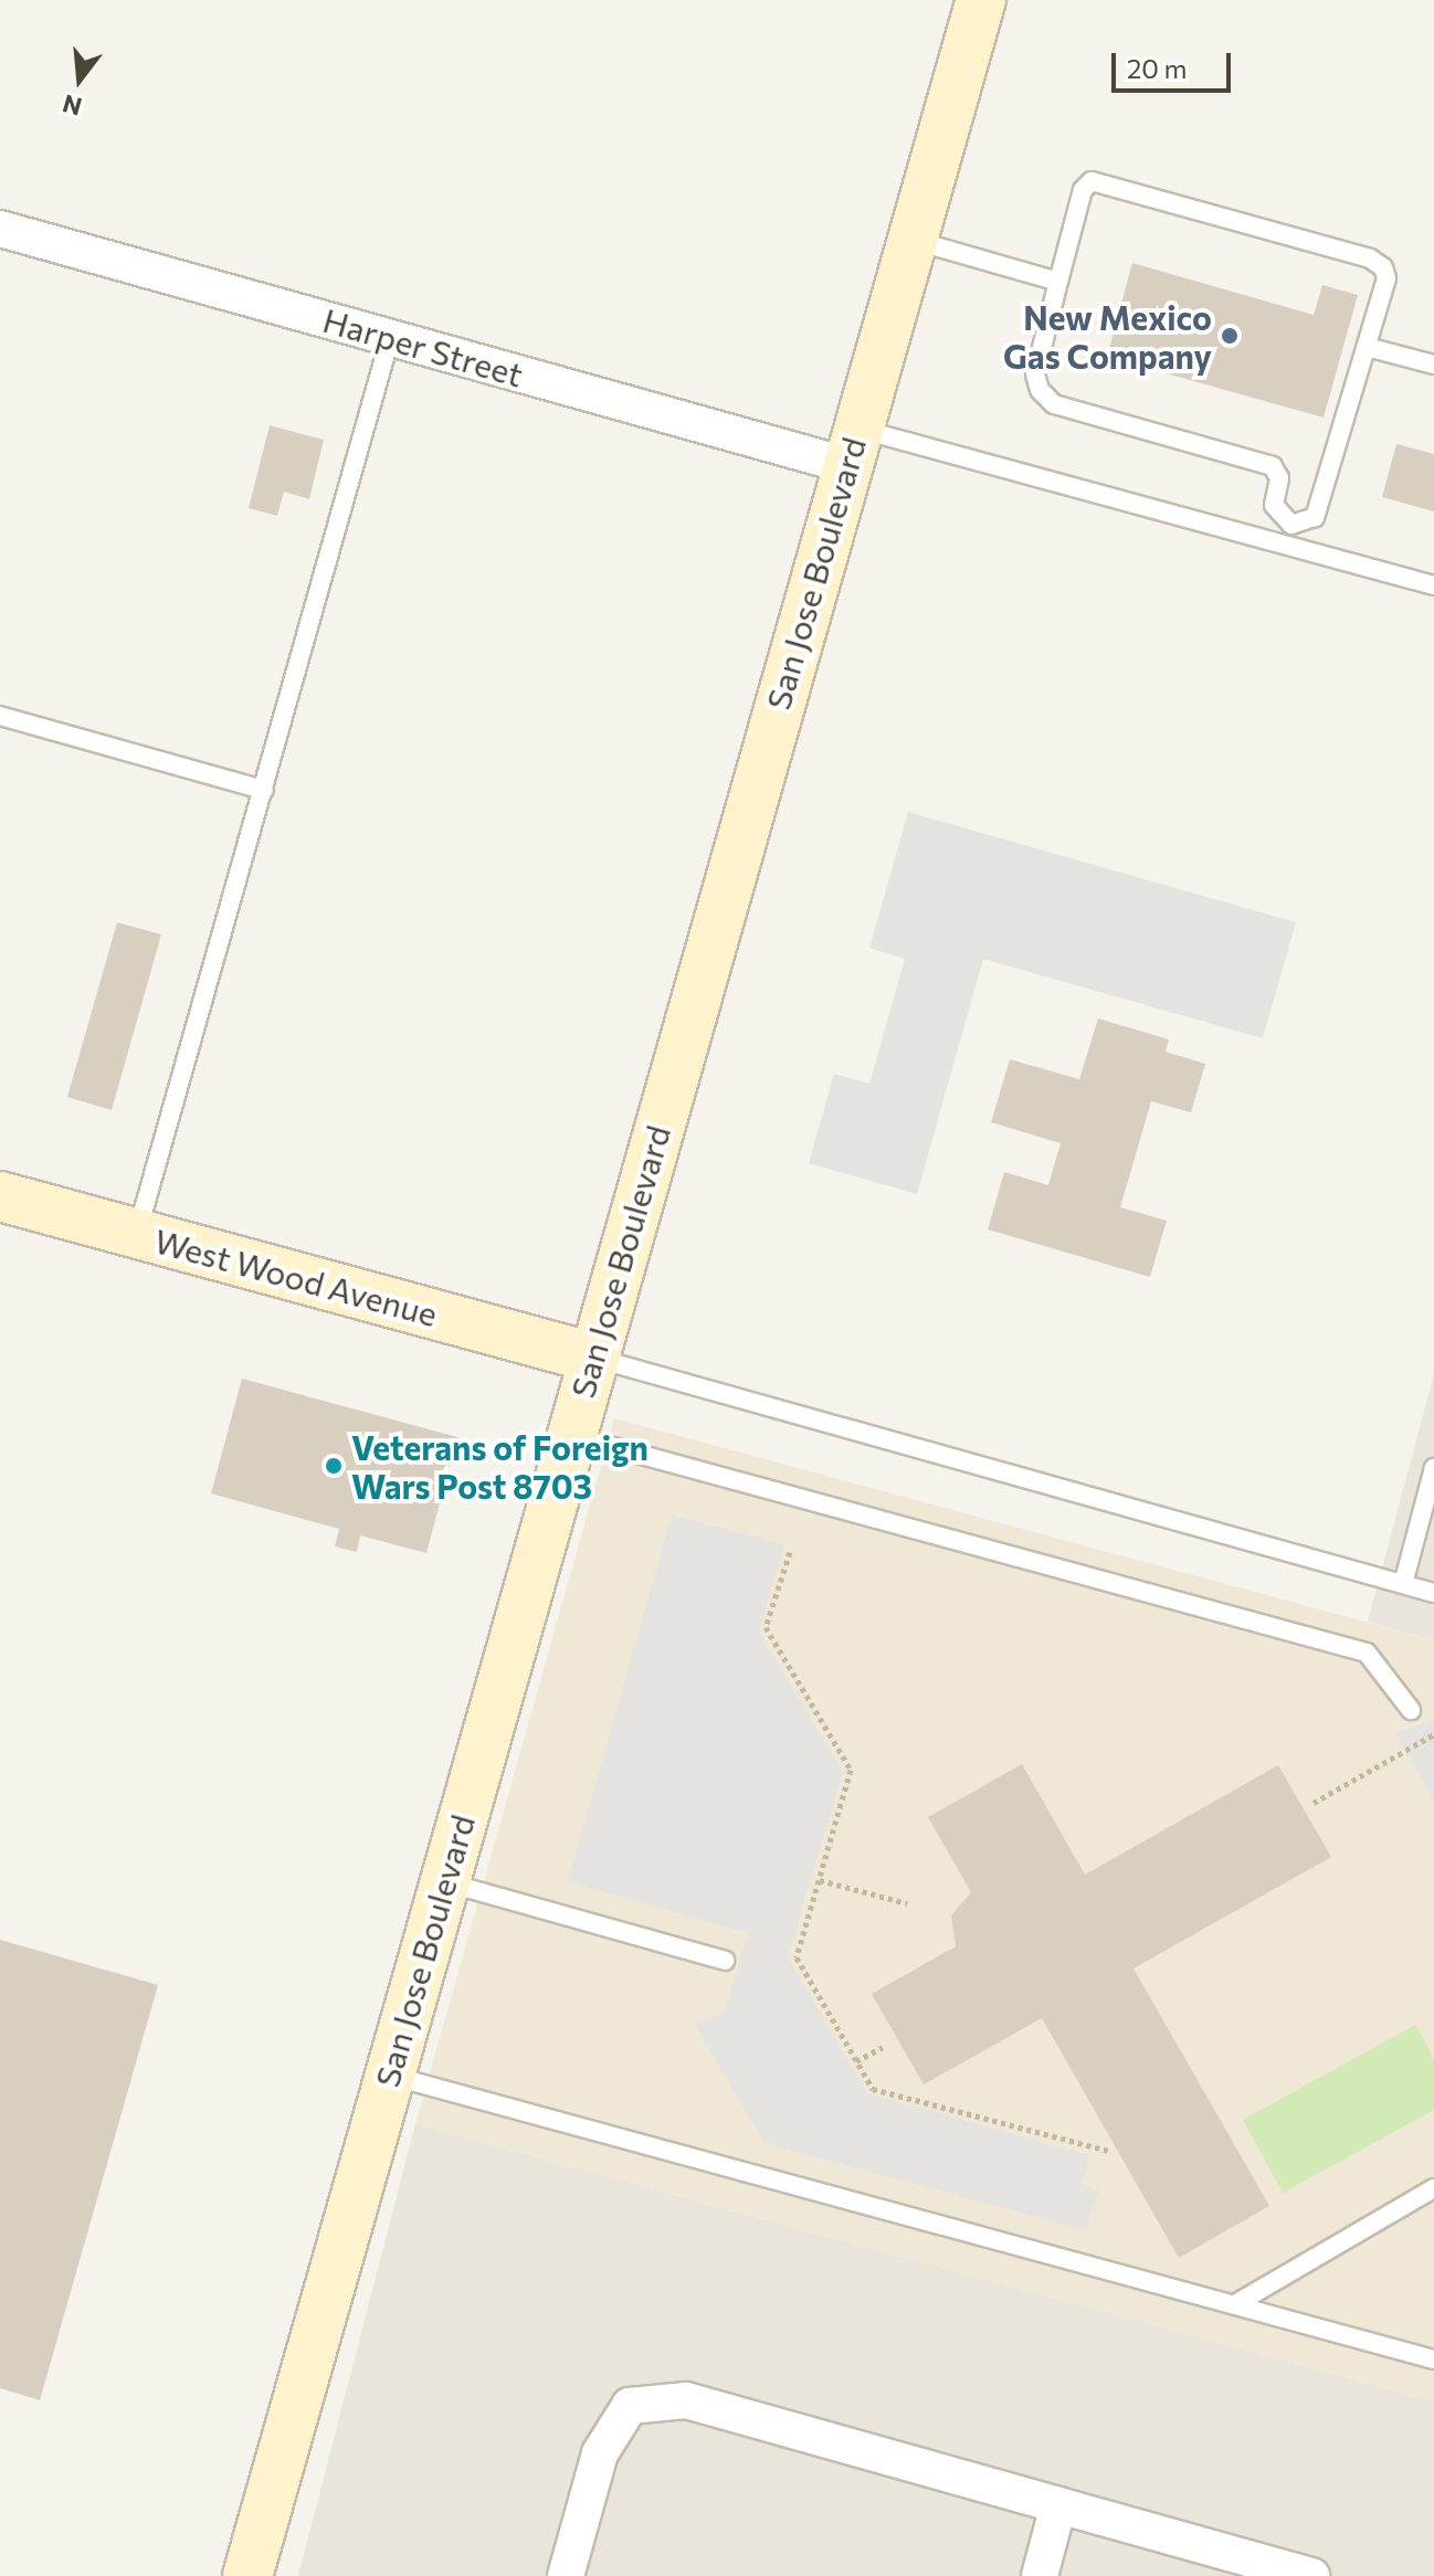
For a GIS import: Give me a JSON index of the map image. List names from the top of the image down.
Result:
{
  "streets": {
    "street": ["Harper Street", "San Jose Boulevard", "West Wood Avenue"]
  },
  "crossings": [
    ["Harper Street", "San Jose Boulevard"],
    ["San Jose Boulevard", "West Wood Avenue"]
  ],
  "places": ["New Mexico Gas Company", "Veterans of Foreign Wars Post 8703"],
  "scale_bar": "20 m",
  "north": "bottom"
}
